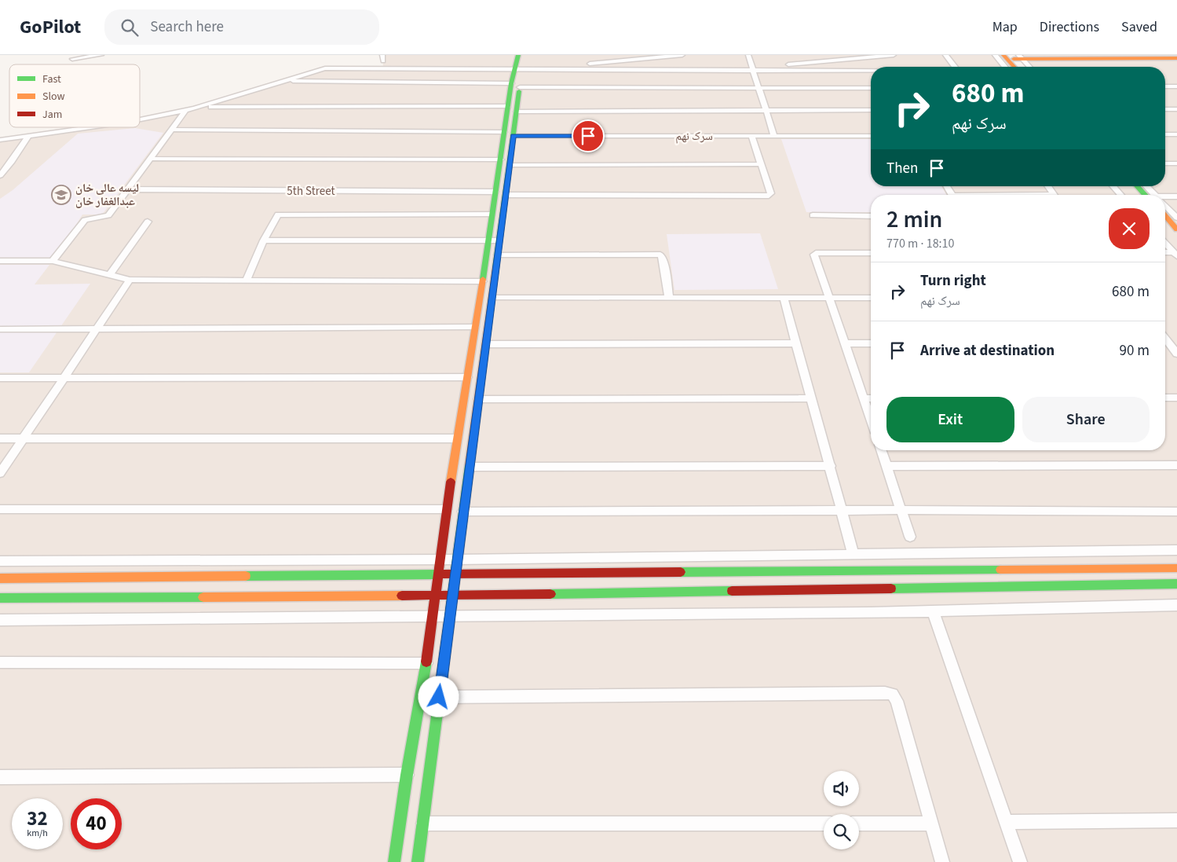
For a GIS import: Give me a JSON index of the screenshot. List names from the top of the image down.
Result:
{
  "streets": {
    "street": ["سرک نهم", "5th Street"]
  },
  "places": {
    "school or university": ["لیسه عالی خان عبدالغفار خان"]
  },
  "legend": ["Fast", "Slow", "Jam"],
  "page": {
    "header": "GoPilot",
    "search": "Search here",
    "nav": ["Map", "Directions", "Saved"],
    "turn": ["680 m", "سرک نهم"],
    "then": "Then",
    "heading": ["2 min", "770 m · 18:10"],
    "list": [
      {
        "name": "Turn right",
        "note": "سرک نهم",
        "value": "680 m"
      },
      {
        "name": "Arrive at destination",
        "value": "90 m"
      }
    ],
    "buttons": ["Exit", "Share"],
    "speed": "32 km/h",
    "limit": "40"
  }
}
